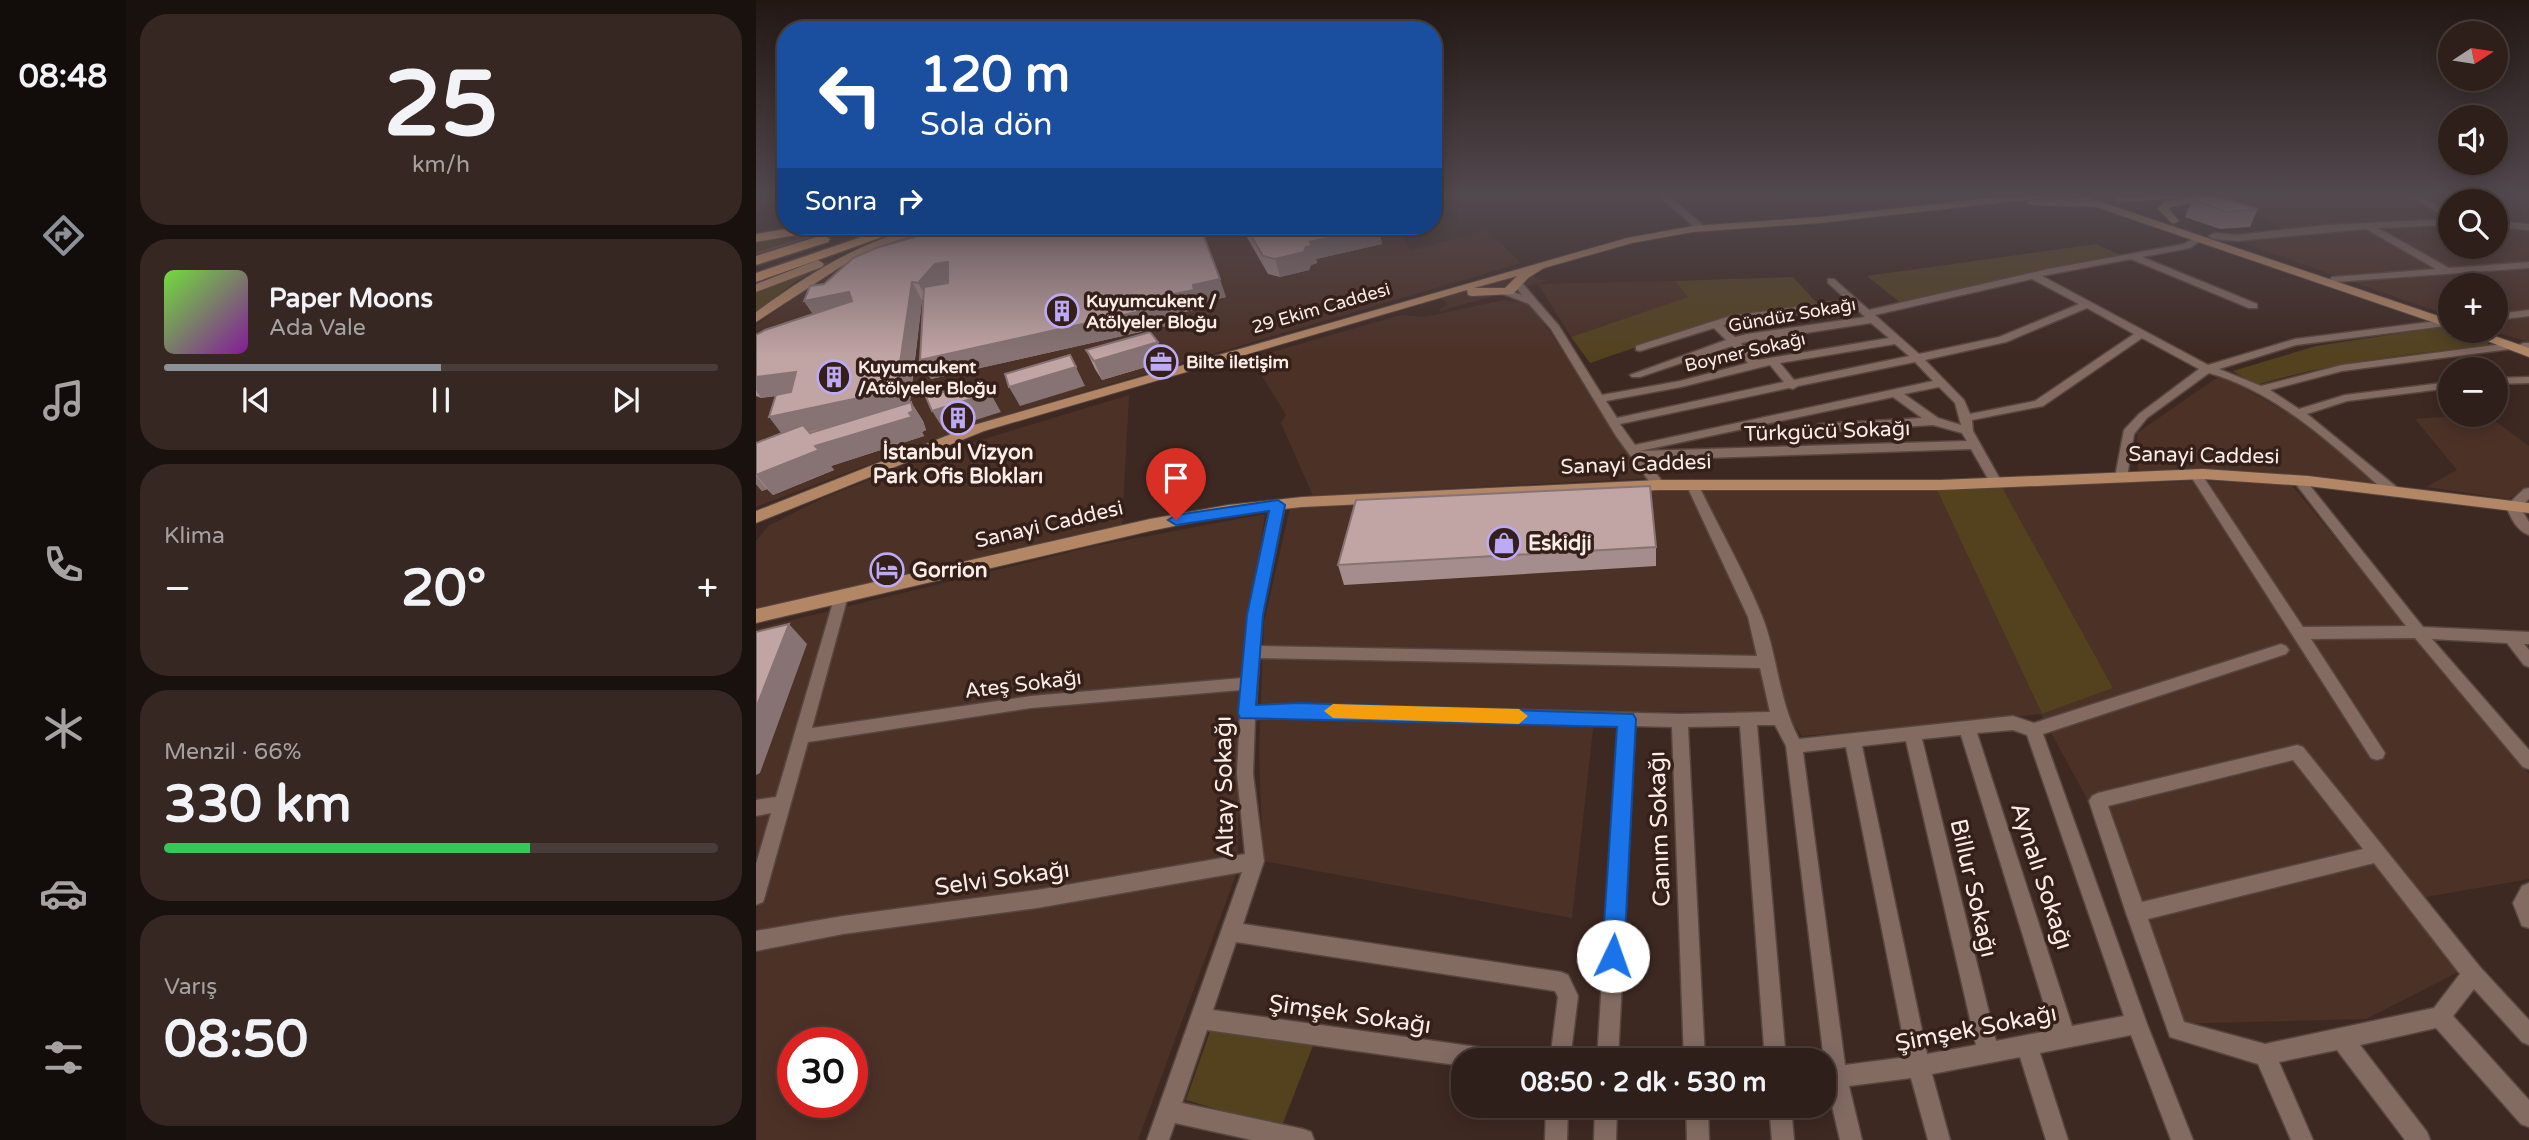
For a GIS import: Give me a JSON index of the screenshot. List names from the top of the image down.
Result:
{
  "streets": {
    "main road": ["29 Ekim Caddesi", "Sanayi Caddesi"],
    "street": [
      "Gündüz Sokağı",
      "Boyner Sokağı",
      "Türkgücü Sokağı",
      "Ateş Sokağı",
      "Altay Sokağı",
      "Canım Sokağı",
      "Aynalı Sokağı",
      "Selvi Sokağı",
      "Billur Sokağı",
      "Şimşek Sokağı"
    ]
  },
  "crossings": [
    ["Sanayi Caddesi", "Altay Sokağı"],
    ["Ateş Sokağı", "Altay Sokağı"],
    ["Altay Sokağı", "Selvi Sokağı"],
    ["Altay Sokağı", "Şimşek Sokağı"],
    ["Aynalı Sokağı", "Şimşek Sokağı"],
    ["Billur Sokağı", "Şimşek Sokağı"]
  ],
  "places": {
    "building": ["Kuyumcukent / Atölyeler Bloğu", "Kuyumcukent /Atölyeler Bloğu", "İstanbul Vizyon Park Ofis Blokları"],
    "office": ["Bilte iletişim"],
    "shop": ["Eskidji"],
    "hotel": ["Gorrion"]
  },
  "north": "right",
  "page": {
    "tabs": "08:48",
    "tile": [
      ["25", "km/h"],
      "Klima",
      ["Menzil · 66%", "330 km"],
      ["Varış", "08:50"]
    ],
    "map_buttons": ["+", "−"],
    "turn": ["120 m", "Sola dön"],
    "then": "Sonra",
    "song": ["Paper Moons", "Ada Vale"],
    "heat": ["−", "20°", "+"],
    "limit": "30",
    "trip": "08:50 · 2 dk · 530 m"
  }
}
